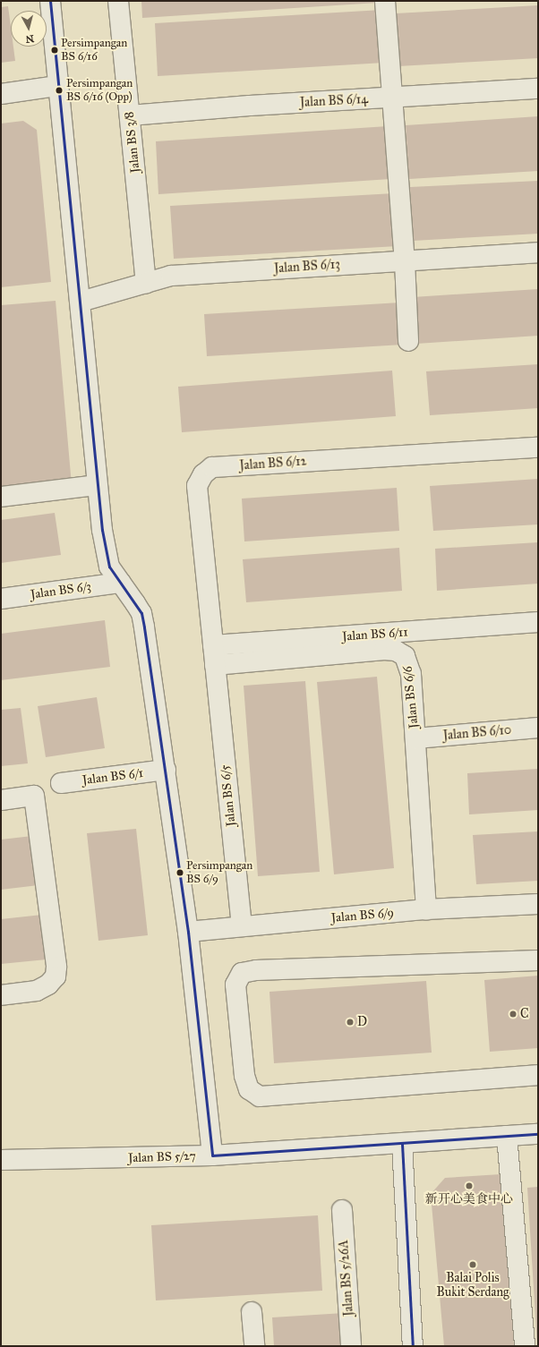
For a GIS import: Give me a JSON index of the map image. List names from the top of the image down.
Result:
{
  "streets": {
    "street": [
      "Jalan BS 6/14",
      "Jalan BS 3/8",
      "Jalan BS 6/13",
      "Jalan BS 6/12",
      "Jalan BS 6/3",
      "Jalan BS 6/11",
      "Jalan BS 6/6",
      "Jalan BS 6/10",
      "Jalan BS 6/1",
      "Jalan BS 6/5",
      "Jalan BS 6/9",
      "Jalan BS 5/27",
      "Jalan BS 5/26A"
    ]
  },
  "crossings": [
    ["Jalan BS 6/14", "Jalan BS 3/8"],
    ["Jalan BS 3/8", "Jalan BS 6/13"],
    ["Jalan BS 6/12", "Jalan BS 6/11"],
    ["Jalan BS 6/12", "Jalan BS 6/6"],
    ["Jalan BS 6/12", "Jalan BS 6/5"],
    ["Jalan BS 6/6", "Jalan BS 6/10"],
    ["Jalan BS 6/6", "Jalan BS 6/5"],
    ["Jalan BS 6/6", "Jalan BS 6/9"],
    ["Jalan BS 6/5", "Jalan BS 6/9"]
  ],
  "places": [
    "Persimpangan BS 6/16",
    "Persimpangan BS 6/16 (Opp)",
    "Persimpangan BS 6/9",
    "C",
    "D",
    "新开心美食中心",
    "Balai Polis Bukit Serdang"
  ],
  "north": "bottom"
}
